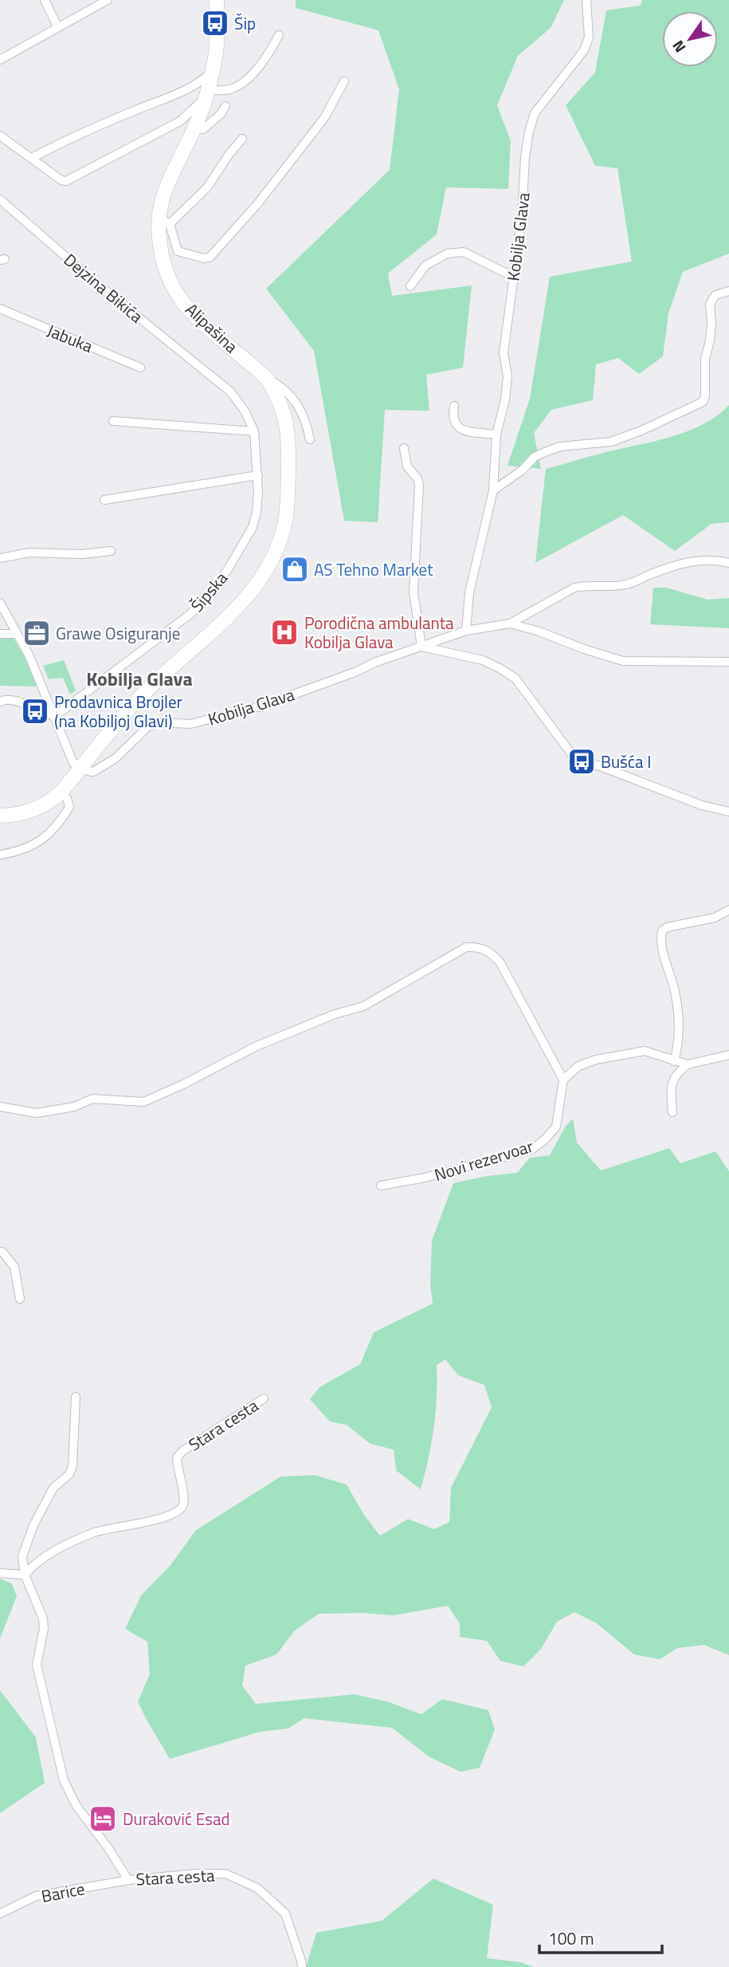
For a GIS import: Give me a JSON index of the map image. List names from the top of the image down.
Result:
{
  "streets": {
    "main road": ["Alipašina"],
    "street": [
      "Kobilja Glava",
      "Dejzina Bikića",
      "Jabuka",
      "Šipska",
      "Novi rezervoar",
      "Stara cesta",
      "Barice"
    ]
  },
  "crossings": [
    ["Kobilja Glava", "Alipašina"],
    ["Dejzina Bikića", "Šipska"],
    ["Stara cesta", "Barice"]
  ],
  "districts": ["Kobilja Glava"],
  "places": {
    "bus stop": ["Šip", "Prodavnica Brojler (na Kobiljoj Glavi)", "Bušća I"],
    "shop": ["AS Tehno Market"],
    "hospital": ["Porodična ambulanta Kobilja Glava"],
    "office": ["Grawe Osiguranje"],
    "hotel": ["Duraković Esad"]
  },
  "scale_bar": "100 m",
  "north": "bottom left"
}
